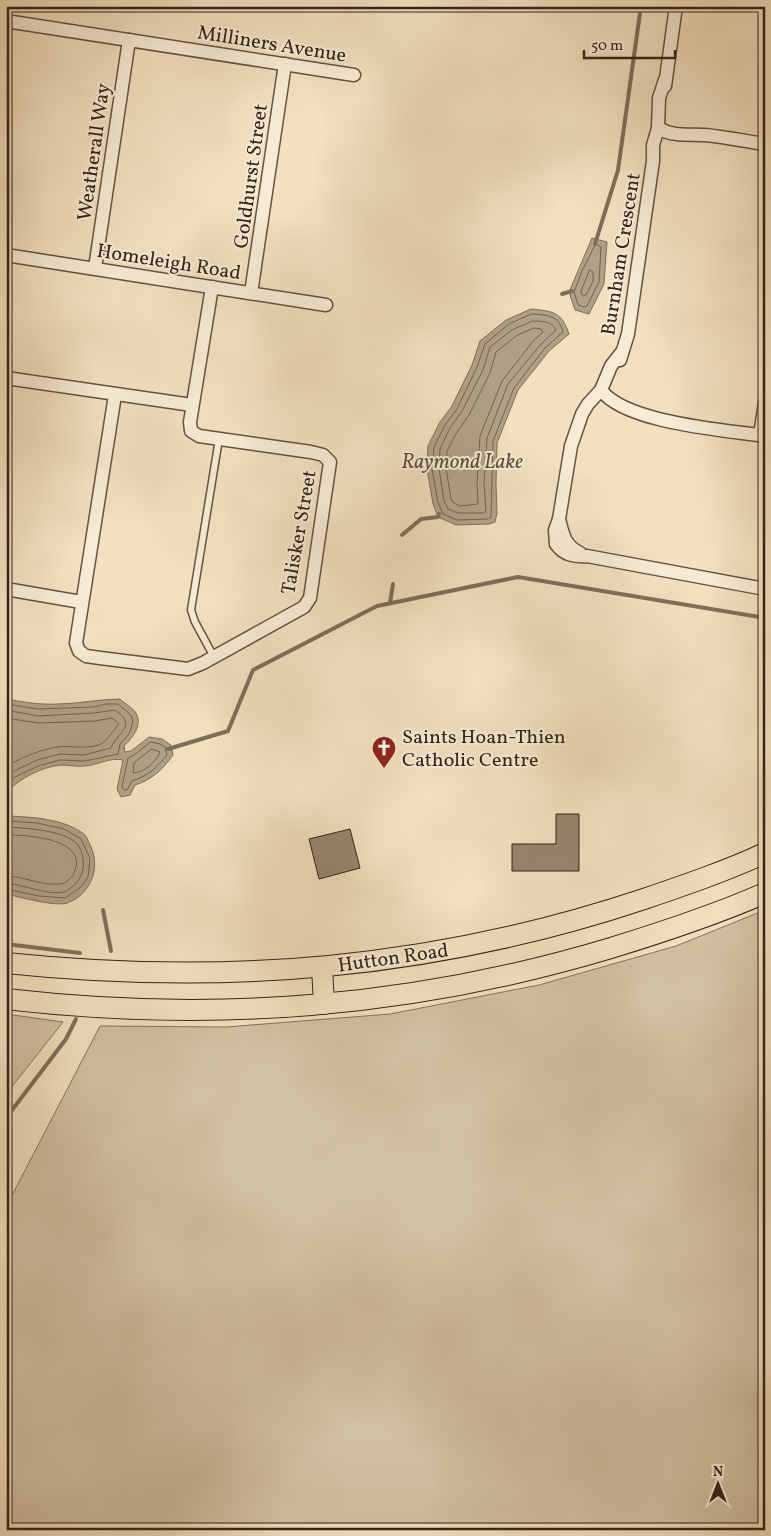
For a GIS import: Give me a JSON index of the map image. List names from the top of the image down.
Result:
{
  "streets": {
    "main road": ["Hutton Road"],
    "street": [
      "Milliners Avenue",
      "Weatherall Way",
      "Goldhurst Street",
      "Burnham Crescent",
      "Homeleigh Road",
      "Talisker Street"
    ]
  },
  "crossings": [
    ["Milliners Avenue", "Weatherall Way"],
    ["Milliners Avenue", "Goldhurst Street"],
    ["Weatherall Way", "Homeleigh Road"],
    ["Goldhurst Street", "Homeleigh Road"],
    ["Homeleigh Road", "Talisker Street"]
  ],
  "water": ["Raymond Lake"],
  "places": {
    "church": ["Saints Hoan-Thien Catholic Centre"]
  },
  "scale_bar": "50 m",
  "north": "top"
}
